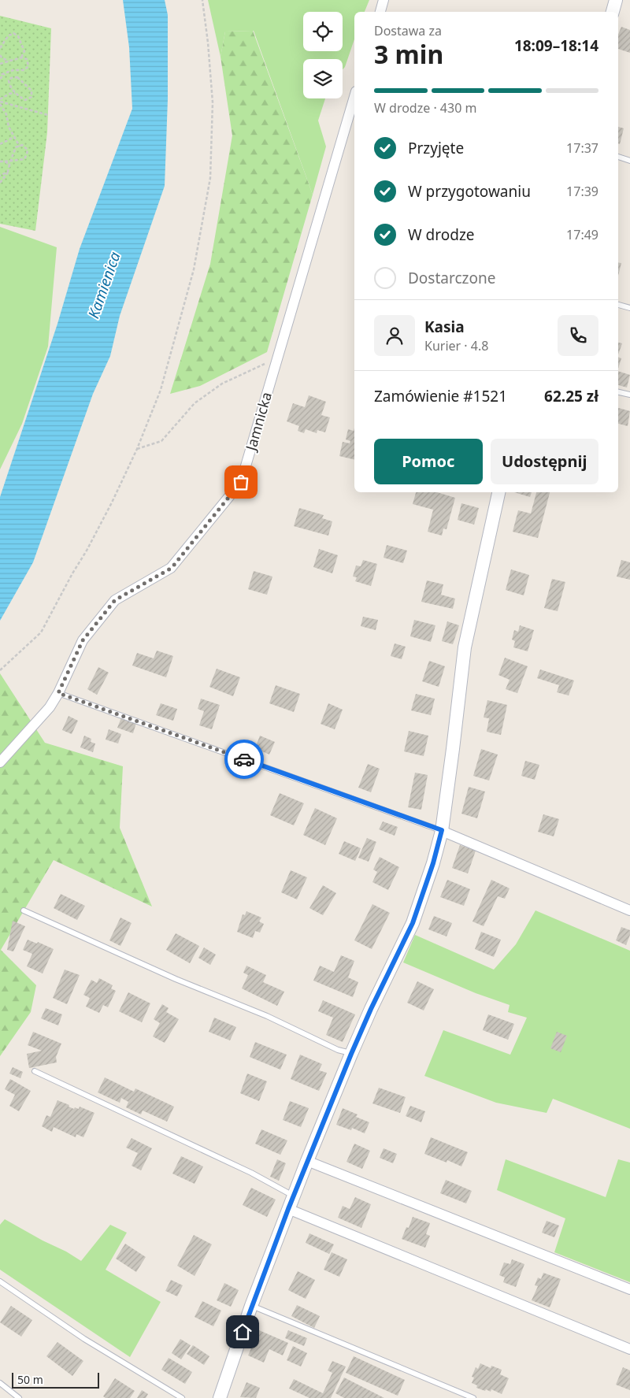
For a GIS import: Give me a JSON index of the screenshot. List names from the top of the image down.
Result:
{
  "streets": {
    "street": ["Jamnicka"]
  },
  "water": ["Kamienica"],
  "scale_bar": "50 m",
  "page": {
    "heading": ["3 min", "Dostawa za", "18:09–18:14"],
    "panel": [
      "Kasia",
      "Kurier · 4.8",
      "Zamówienie #1521",
      "62.25 zł"
    ],
    "bar": "W drodze · 430 m",
    "list": [
      ["Przyjęte", "17:37"],
      ["W przygotowaniu", "17:39"],
      ["W drodze", "17:49"],
      "Dostarczone"
    ],
    "buttons": ["Pomoc", "Udostępnij"],
    "scale": "50 m"
  }
}
